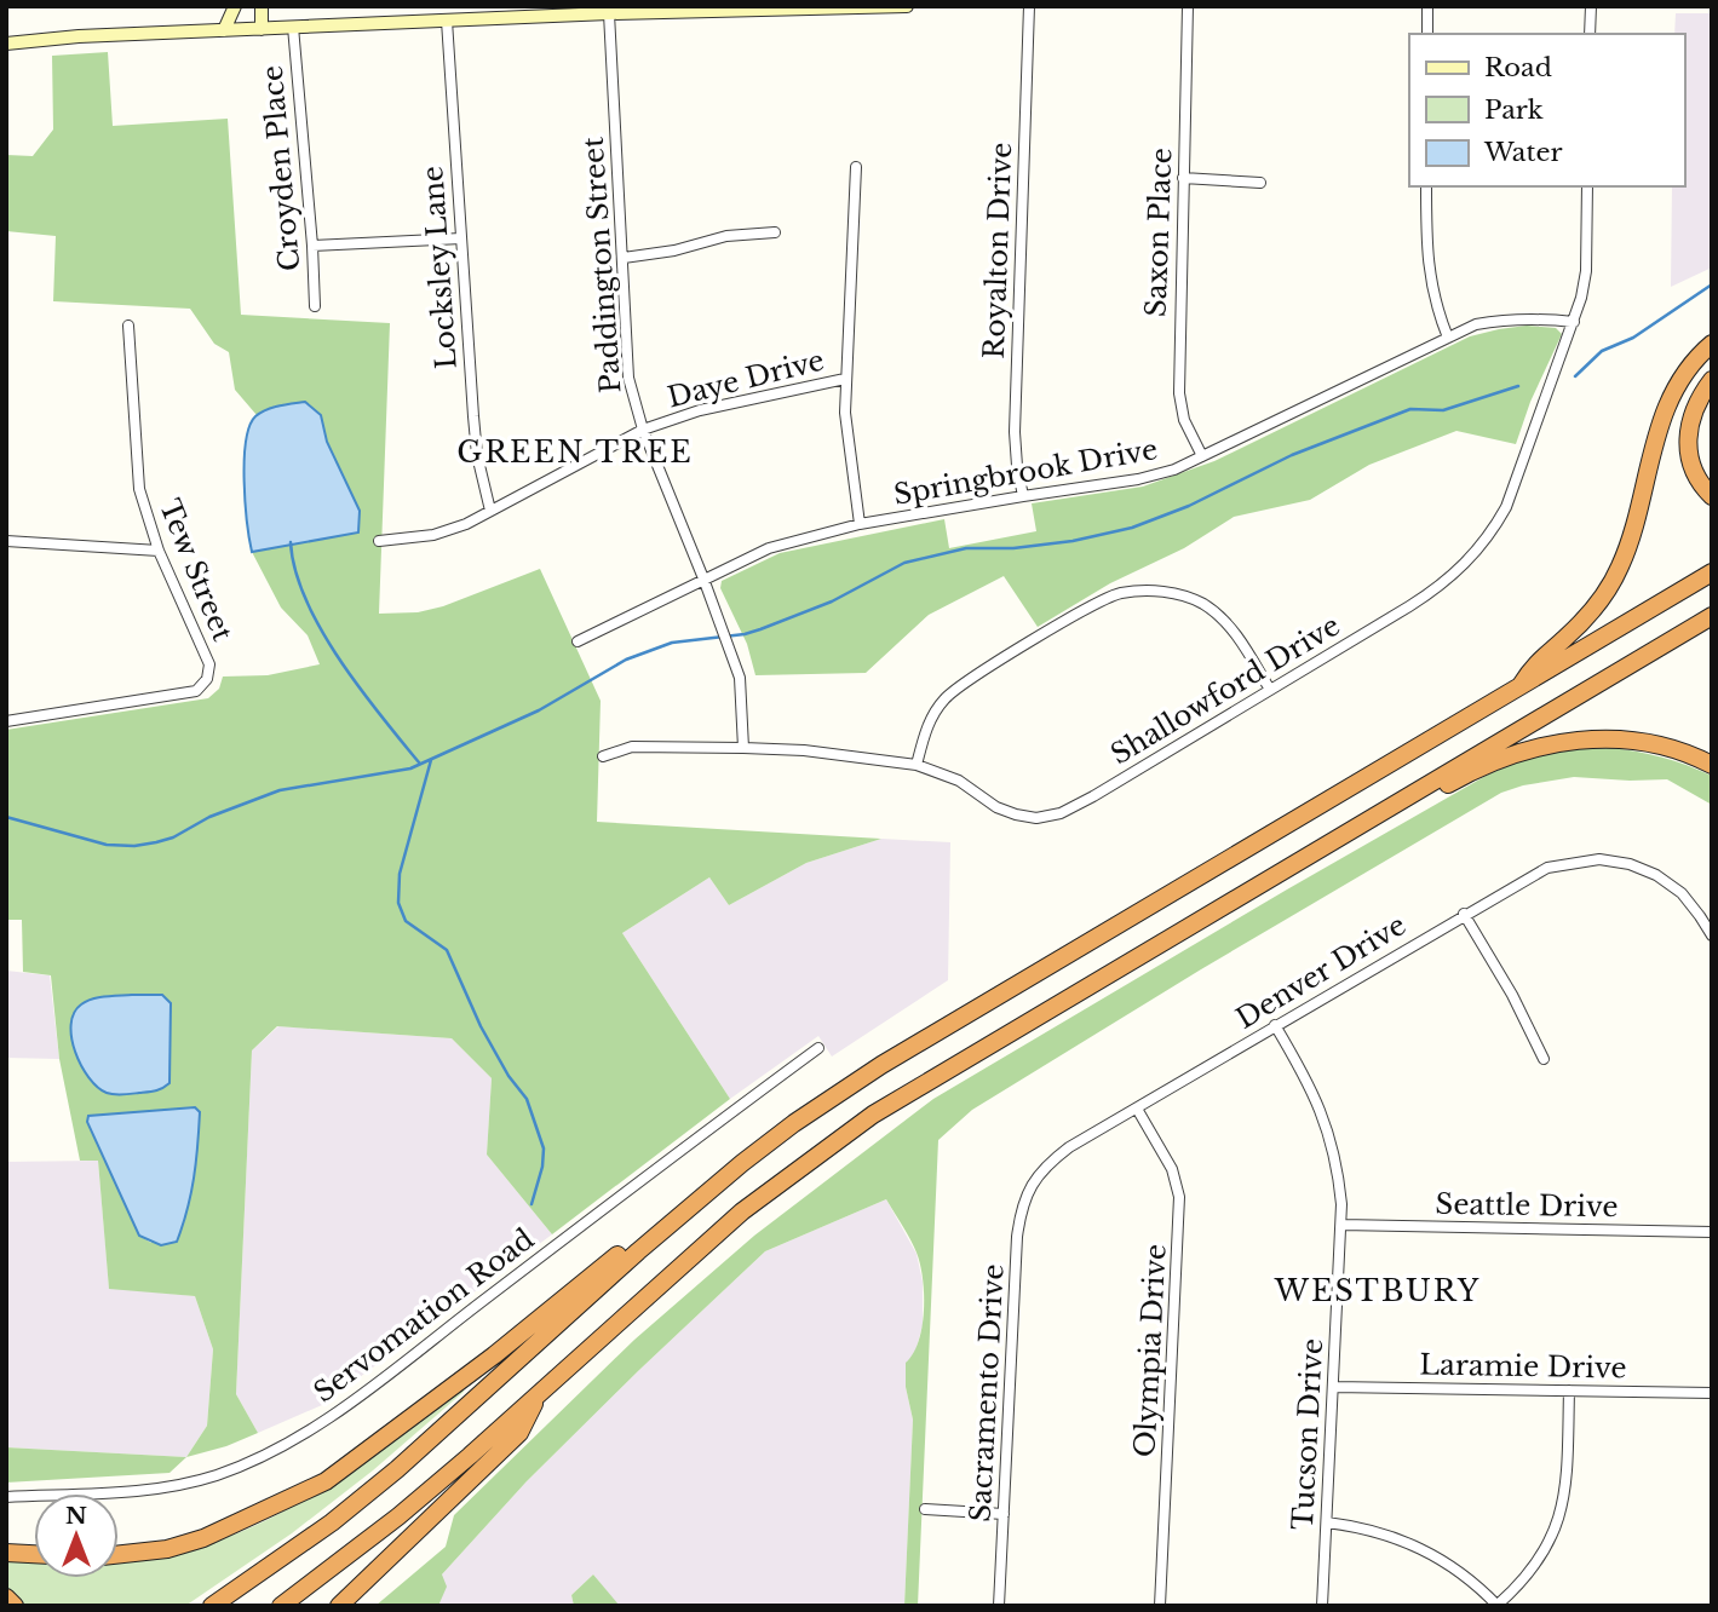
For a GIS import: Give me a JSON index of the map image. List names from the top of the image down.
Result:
{
  "streets": {
    "street": [
      "Croyden Place",
      "Saxon Place",
      "Royalton Drive",
      "Paddington Street",
      "Locksley Lane",
      "Daye Drive",
      "Springbrook Drive",
      "Tew Street",
      "Shallowford Drive",
      "Denver Drive",
      "Seattle Drive",
      "Servomation Road",
      "Olympia Drive",
      "Laramie Drive",
      "Sacramento Drive",
      "Tucson Drive"
    ]
  },
  "crossings": [
    ["Saxon Place", "Springbrook Drive"],
    ["Royalton Drive", "Springbrook Drive"],
    ["Paddington Street", "Daye Drive"],
    ["Paddington Street", "Springbrook Drive"],
    ["Paddington Street", "Shallowford Drive"],
    ["Locksley Lane", "Daye Drive"],
    ["Springbrook Drive", "Shallowford Drive"],
    ["Denver Drive", "Olympia Drive"],
    ["Denver Drive", "Sacramento Drive"],
    ["Denver Drive", "Tucson Drive"],
    ["Seattle Drive", "Tucson Drive"],
    ["Laramie Drive", "Tucson Drive"]
  ],
  "districts": ["GREEN TREE", "WESTBURY"],
  "legend": ["Road", "Park", "Water"],
  "north": "top"
}
